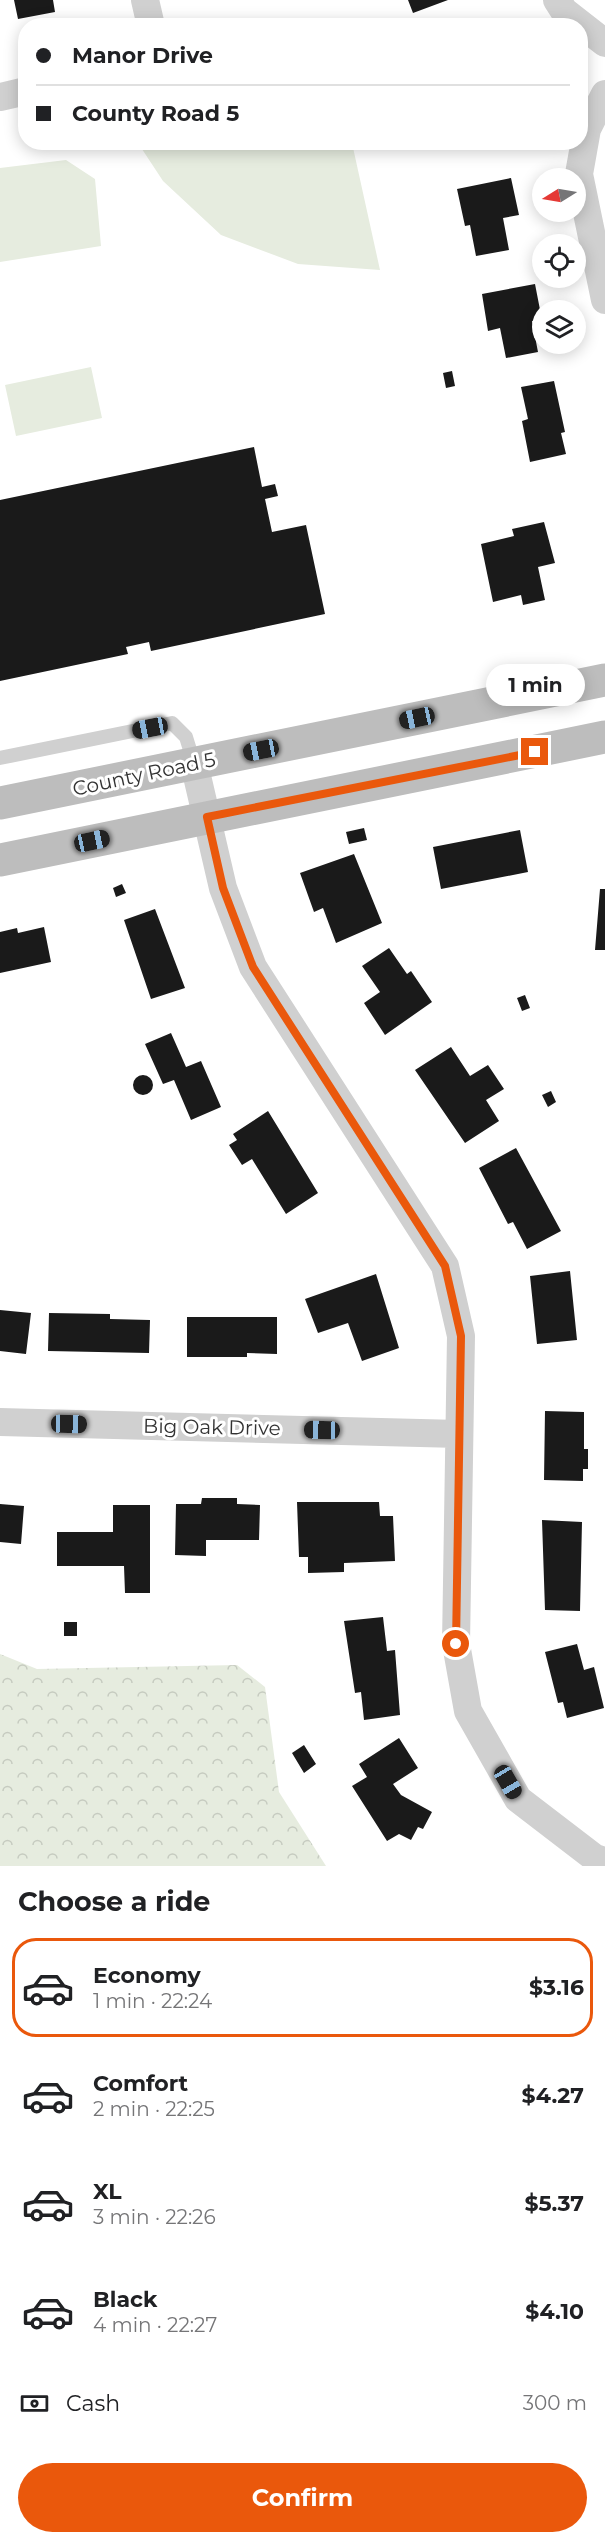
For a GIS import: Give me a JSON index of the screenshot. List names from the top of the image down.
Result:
{
  "streets": {
    "main road": ["County Road 5"],
    "street": ["Big Oak Drive"]
  },
  "north": "left",
  "page": {
    "banner": ["Manor Drive", "County Road 5"],
    "bubble": "1 min",
    "heading": "Choose a ride",
    "list": [
      {
        "name": "Economy",
        "note": "1 min · 22:24",
        "value": "$3.16"
      },
      {
        "name": "Comfort",
        "note": "2 min · 22:25",
        "value": "$4.27"
      },
      {
        "name": "XL",
        "note": "3 min · 22:26",
        "value": "$5.37"
      },
      {
        "name": "Black",
        "note": "4 min · 22:27",
        "value": "$4.10"
      }
    ],
    "pay": ["Cash", "300 m"],
    "buttons": "Confirm"
  }
}
